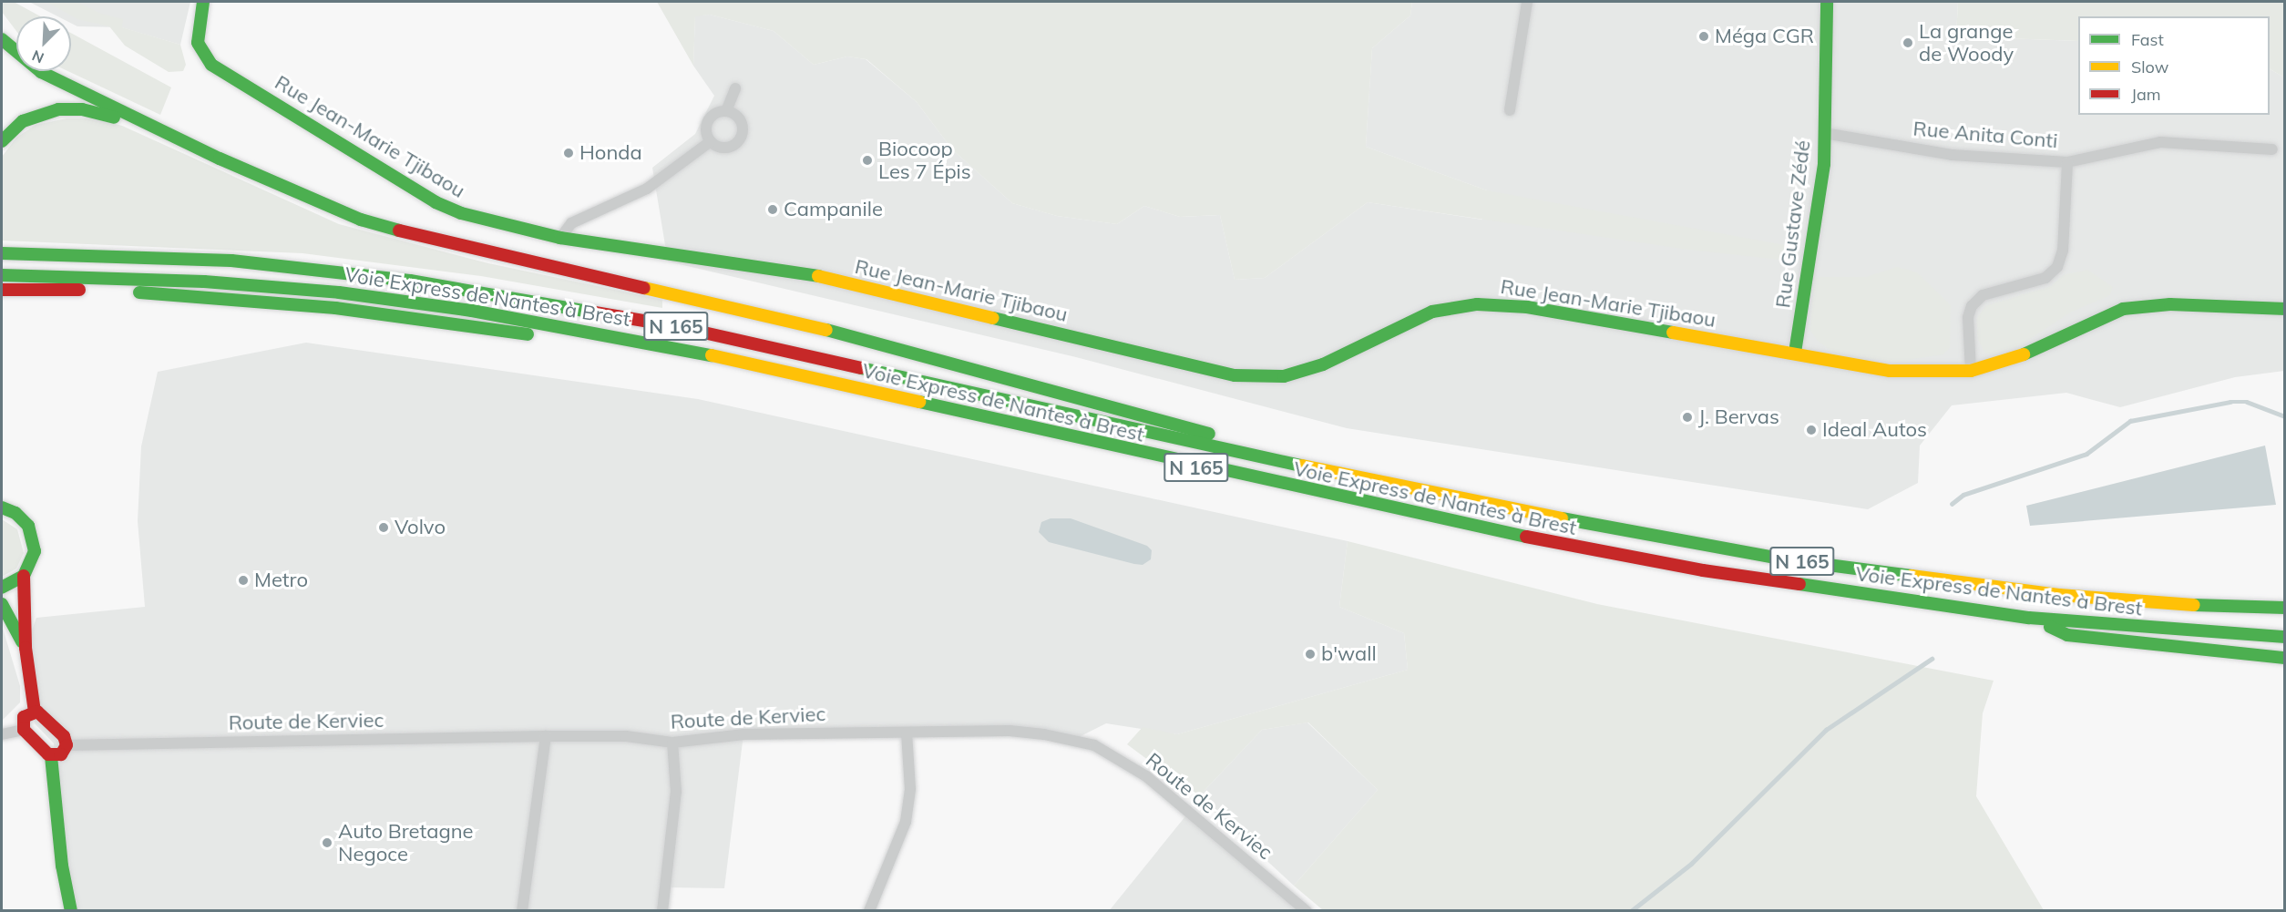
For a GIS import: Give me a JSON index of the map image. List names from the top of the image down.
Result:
{
  "streets": {
    "main road": [
      "Rue Jean-Marie Tjibaou",
      "Rue Gustave Zédé",
      "Voie Express de Nantes à Brest",
      "N 165"
    ],
    "street": ["Rue Anita Conti", "Route de Kerviec"]
  },
  "crossings": [
    ["Rue Anita Conti", "Rue Gustave Zédé"],
    ["Rue Jean-Marie Tjibaou", "Rue Gustave Zédé"],
    ["Voie Express de Nantes à Brest", "N 165"]
  ],
  "places": [
    "Méga CGR",
    "La grange de Woody",
    "Honda",
    "Biocoop Les 7 Épis",
    "Campanile",
    "J. Bervas",
    "Ideal Autos",
    "Volvo",
    "Metro",
    "b'wall",
    "Auto Bretagne Negoce"
  ],
  "legend": ["Fast", "Slow", "Jam"],
  "north": "bottom left"
}
